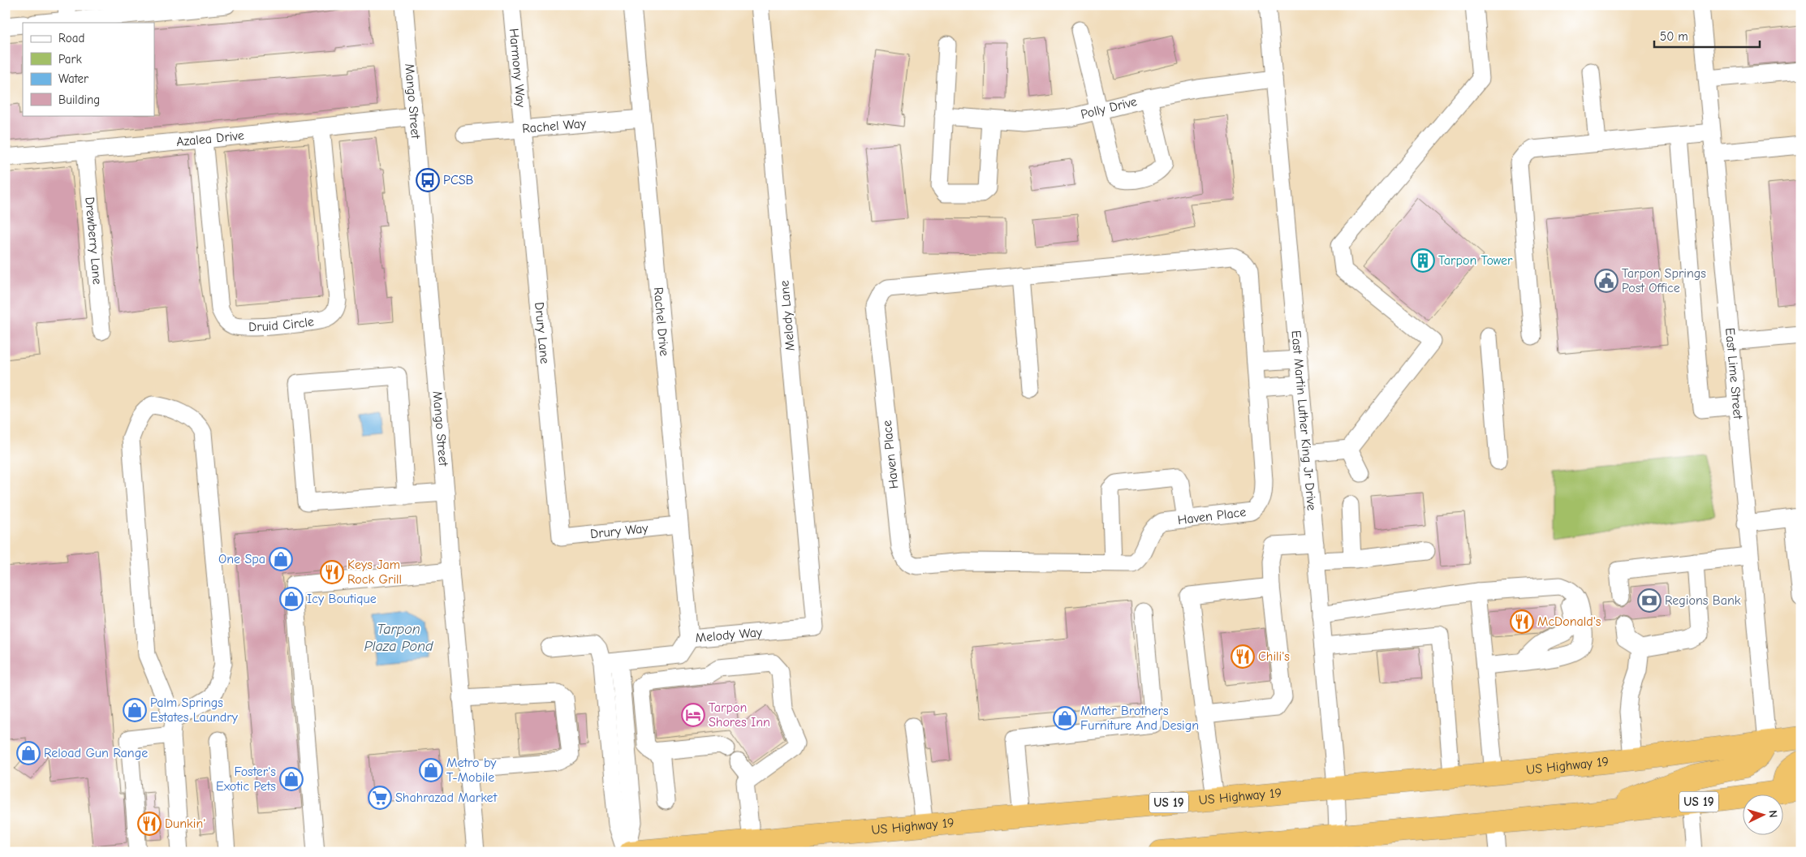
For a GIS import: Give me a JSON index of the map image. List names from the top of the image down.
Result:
{
  "streets": {
    "highway": ["US Highway 19", "US 19"],
    "street": [
      "Harmony Way",
      "Mango Street",
      "Polly Drive",
      "Rachel Way",
      "Azalea Drive",
      "Drewberry Lane",
      "Melody Lane",
      "Rachel Drive",
      "Druid Circle",
      "Drury Lane",
      "East Lime Street",
      "East Martin Luther King Jr Drive",
      "Haven Place",
      "Drury Way",
      "Melody Way"
    ]
  },
  "crossings": [
    ["Harmony Way", "Rachel Way"],
    ["Harmony Way", "Drury Lane"],
    ["Mango Street", "Azalea Drive"],
    ["Polly Drive", "East Martin Luther King Jr Drive"],
    ["Rachel Way", "Rachel Drive"],
    ["Rachel Way", "Drury Lane"],
    ["Azalea Drive", "Drewberry Lane"],
    ["Azalea Drive", "Druid Circle"],
    ["Melody Lane", "Melody Way"],
    ["Rachel Drive", "Drury Way"],
    ["Rachel Drive", "Melody Way"],
    ["Drury Lane", "Drury Way"],
    ["East Lime Street", "US Highway 19"],
    ["East Martin Luther King Jr Drive", "US Highway 19"],
    ["East Martin Luther King Jr Drive", "US 19"]
  ],
  "water": ["Tarpon Plaza Pond"],
  "places": {
    "bus stop": ["PCSB"],
    "building": ["Tarpon Tower"],
    "public building": ["Tarpon Springs Post Office"],
    "shop": [
      "One Spa",
      "Icy Boutique",
      "Palm Springs Estates Laundry",
      "Matter Brothers Furniture And Design",
      "Reload Gun Range",
      "Metro by T-Mobile",
      "Foster's Exotic Pets"
    ],
    "restaurant": [
      "Keys Jam Rock Grill",
      "McDonald's",
      "Chili's",
      "Dunkin'"
    ],
    "bank": ["Regions Bank"],
    "hotel": ["Tarpon Shores Inn"],
    "supermarket": ["Shahrazad Market"]
  },
  "legend": [
    "Road",
    "Park",
    "Water",
    "Building"
  ],
  "scale_bar": "50 m",
  "north": "right"
}
